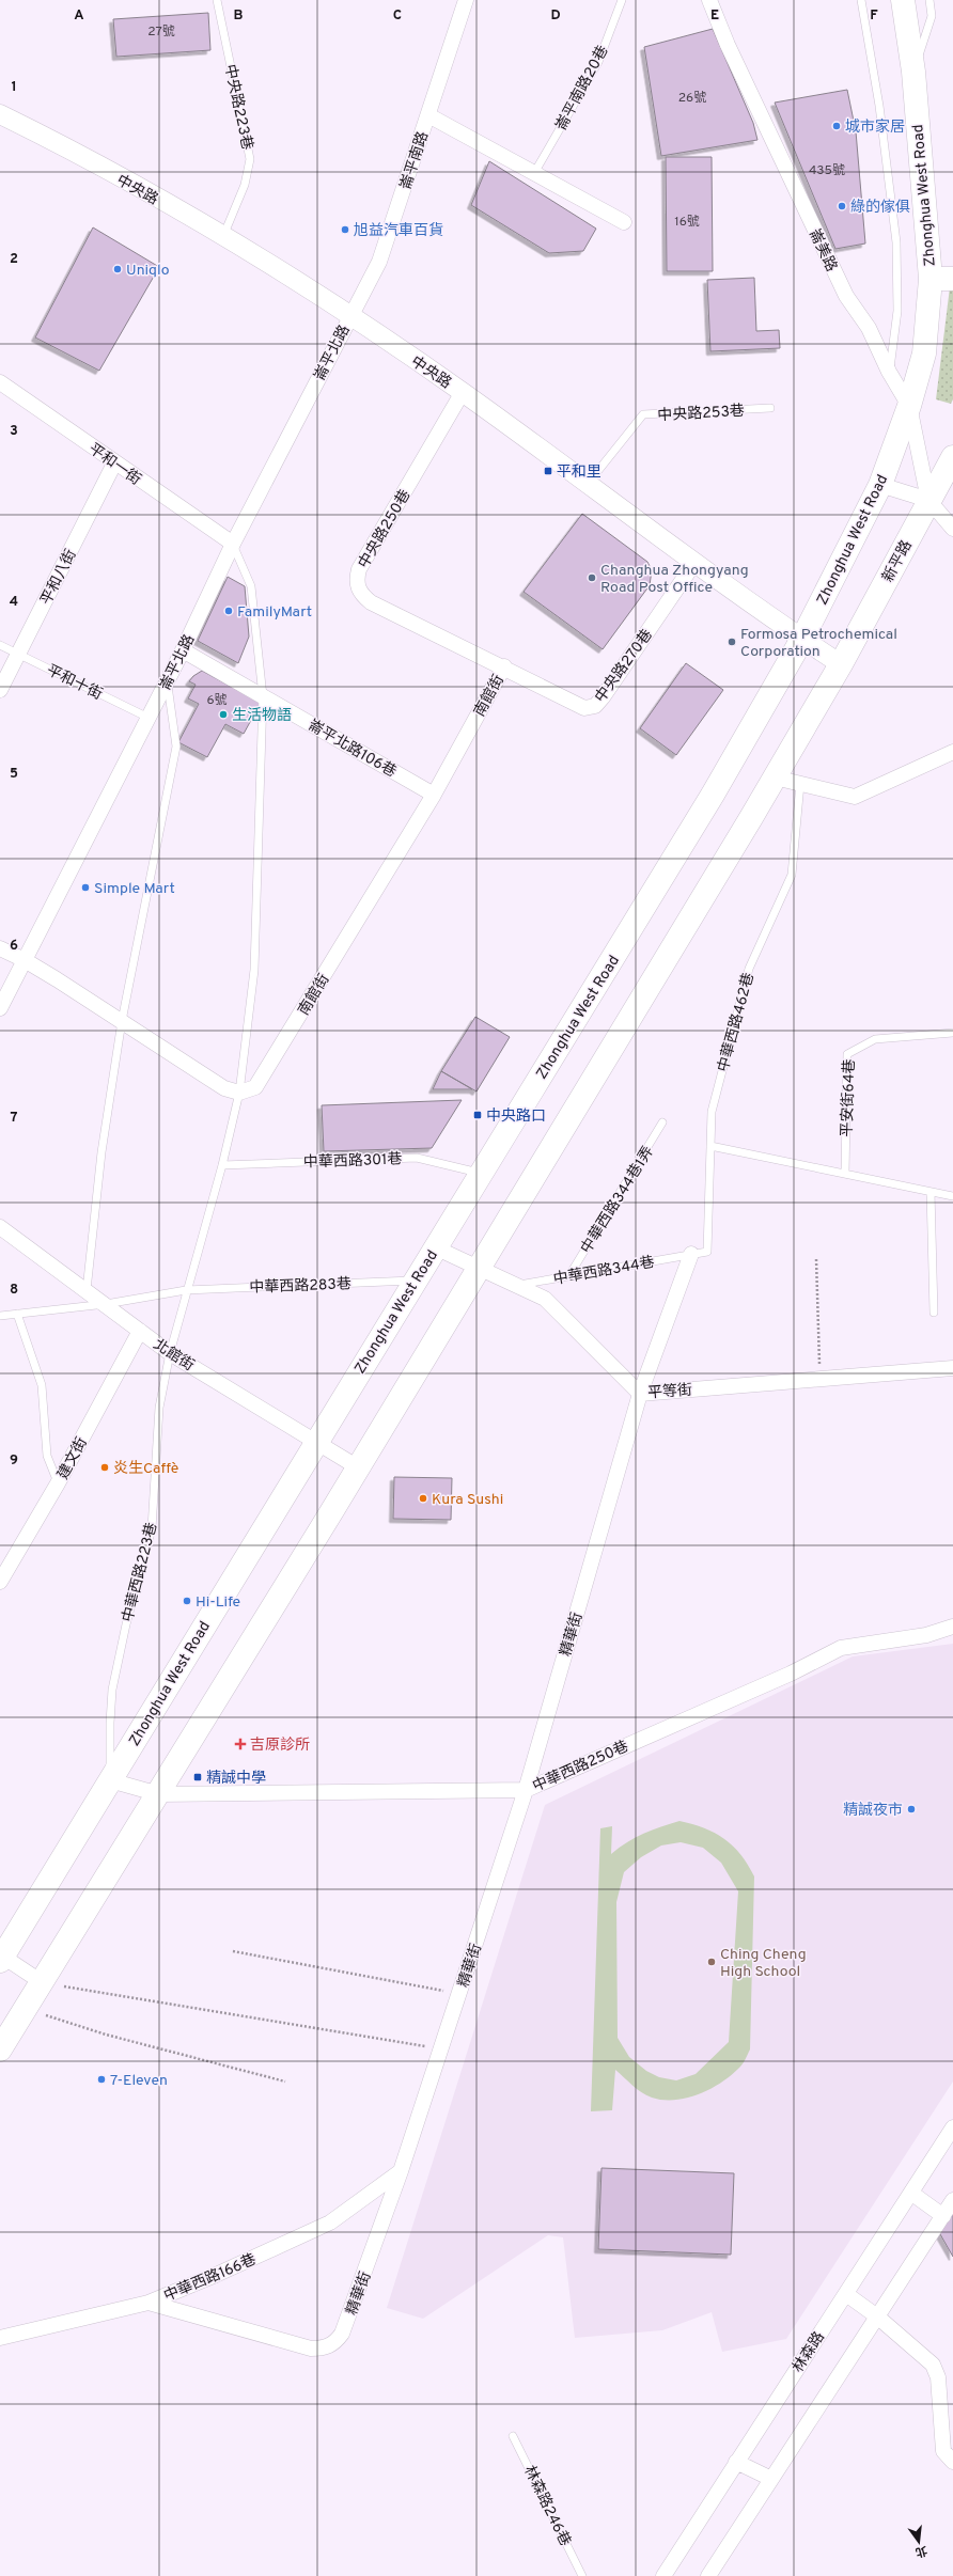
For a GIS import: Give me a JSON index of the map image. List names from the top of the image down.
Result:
{
  "streets": {
    "main road": ["Zhonghua West Road", "新平路"],
    "street": [
      "崙平南路",
      "中央路",
      "崙美路",
      "崙平北路",
      "平和一街",
      "中央路250巷",
      "平和八街",
      "中央路270巷",
      "南館街",
      "崙平北路106巷",
      "北館街",
      "平等街",
      "建文街",
      "精華街",
      "中華西路250巷",
      "中華西路166巷",
      "林森路"
    ],
    "lane": [
      "崙平南路20巷",
      "中央路223巷",
      "中央路253巷",
      "平和十街",
      "中華西路462巷",
      "平安街64巷",
      "中華西路301巷",
      "中華西路344巷1弄",
      "中華西路344巷",
      "中華西路283巷",
      "中華西路223巷",
      "林森路246巷"
    ]
  },
  "crossings": [
    ["中央路223巷", "中央路"],
    ["崙平南路", "中央路"],
    ["崙平南路", "崙平北路"],
    ["中央路", "Zhonghua West Road"],
    ["中央路", "崙平北路"],
    ["中央路", "中央路253巷"],
    ["中央路", "中央路250巷"],
    ["中央路", "新平路"],
    ["中央路", "中央路270巷"],
    ["Zhonghua West Road", "崙美路"],
    ["Zhonghua West Road", "中華西路301巷"],
    ["Zhonghua West Road", "中華西路283巷"],
    ["Zhonghua West Road", "北館街"],
    ["Zhonghua West Road", "平等街"],
    ["Zhonghua West Road", "中華西路223巷"],
    ["Zhonghua West Road", "中華西路250巷"],
    ["崙美路", "新平路"],
    ["崙平北路", "平和一街"],
    ["崙平北路", "平和十街"],
    ["崙平北路", "崙平北路106巷"],
    ["崙平北路", "中華西路223巷"],
    ["平和一街", "平和八街"],
    ["平和一街", "中華西路223巷"],
    ["中央路250巷", "中央路270巷"],
    ["中央路250巷", "南館街"],
    ["平和八街", "平和十街"],
    ["中央路270巷", "南館街"],
    ["南館街", "崙平北路106巷"],
    ["南館街", "中華西路223巷"],
    ["崙平北路106巷", "中華西路223巷"],
    ["中華西路462巷", "中華西路344巷"],
    ["中華西路462巷", "精華街"],
    ["中華西路301巷", "中華西路223巷"],
    ["中華西路344巷1弄", "中華西路344巷"],
    ["中華西路344巷", "平等街"],
    ["中華西路344巷", "精華街"],
    ["中華西路283巷", "北館街"],
    ["中華西路283巷", "中華西路223巷"],
    ["北館街", "建文街"],
    ["北館街", "中華西路223巷"],
    ["平等街", "精華街"],
    ["中華西路223巷", "中華西路250巷"],
    ["精華街", "中華西路250巷"],
    ["精華街", "中華西路166巷"]
  ],
  "places": {
    "other": [
      "城市家居",
      "綠的傢俱",
      "旭益汽車百貨",
      "Uniqlo",
      "Changhua Zhongyang Road Post Office",
      "FamilyMart",
      "Formosa Petrochemical Corporation",
      "生活物語",
      "Simple Mart",
      "炎生Caffè",
      "Kura Sushi",
      "Hi-Life",
      "精誠夜市",
      "Ching Cheng High School",
      "7-Eleven"
    ],
    "transit": ["平和里", "中央路口", "精誠中學"],
    "health": ["吉原診所"]
  },
  "house_numbers": [
    "27號",
    "26號",
    "435號",
    "16號",
    "6號"
  ],
  "north": "bottom",
  "grid": {
    "columns": [
      "A",
      "B",
      "C",
      "D",
      "E",
      "F"
    ],
    "rows": [
      "1",
      "2",
      "3",
      "4",
      "5",
      "6",
      "7",
      "8",
      "9"
    ]
  }
}
